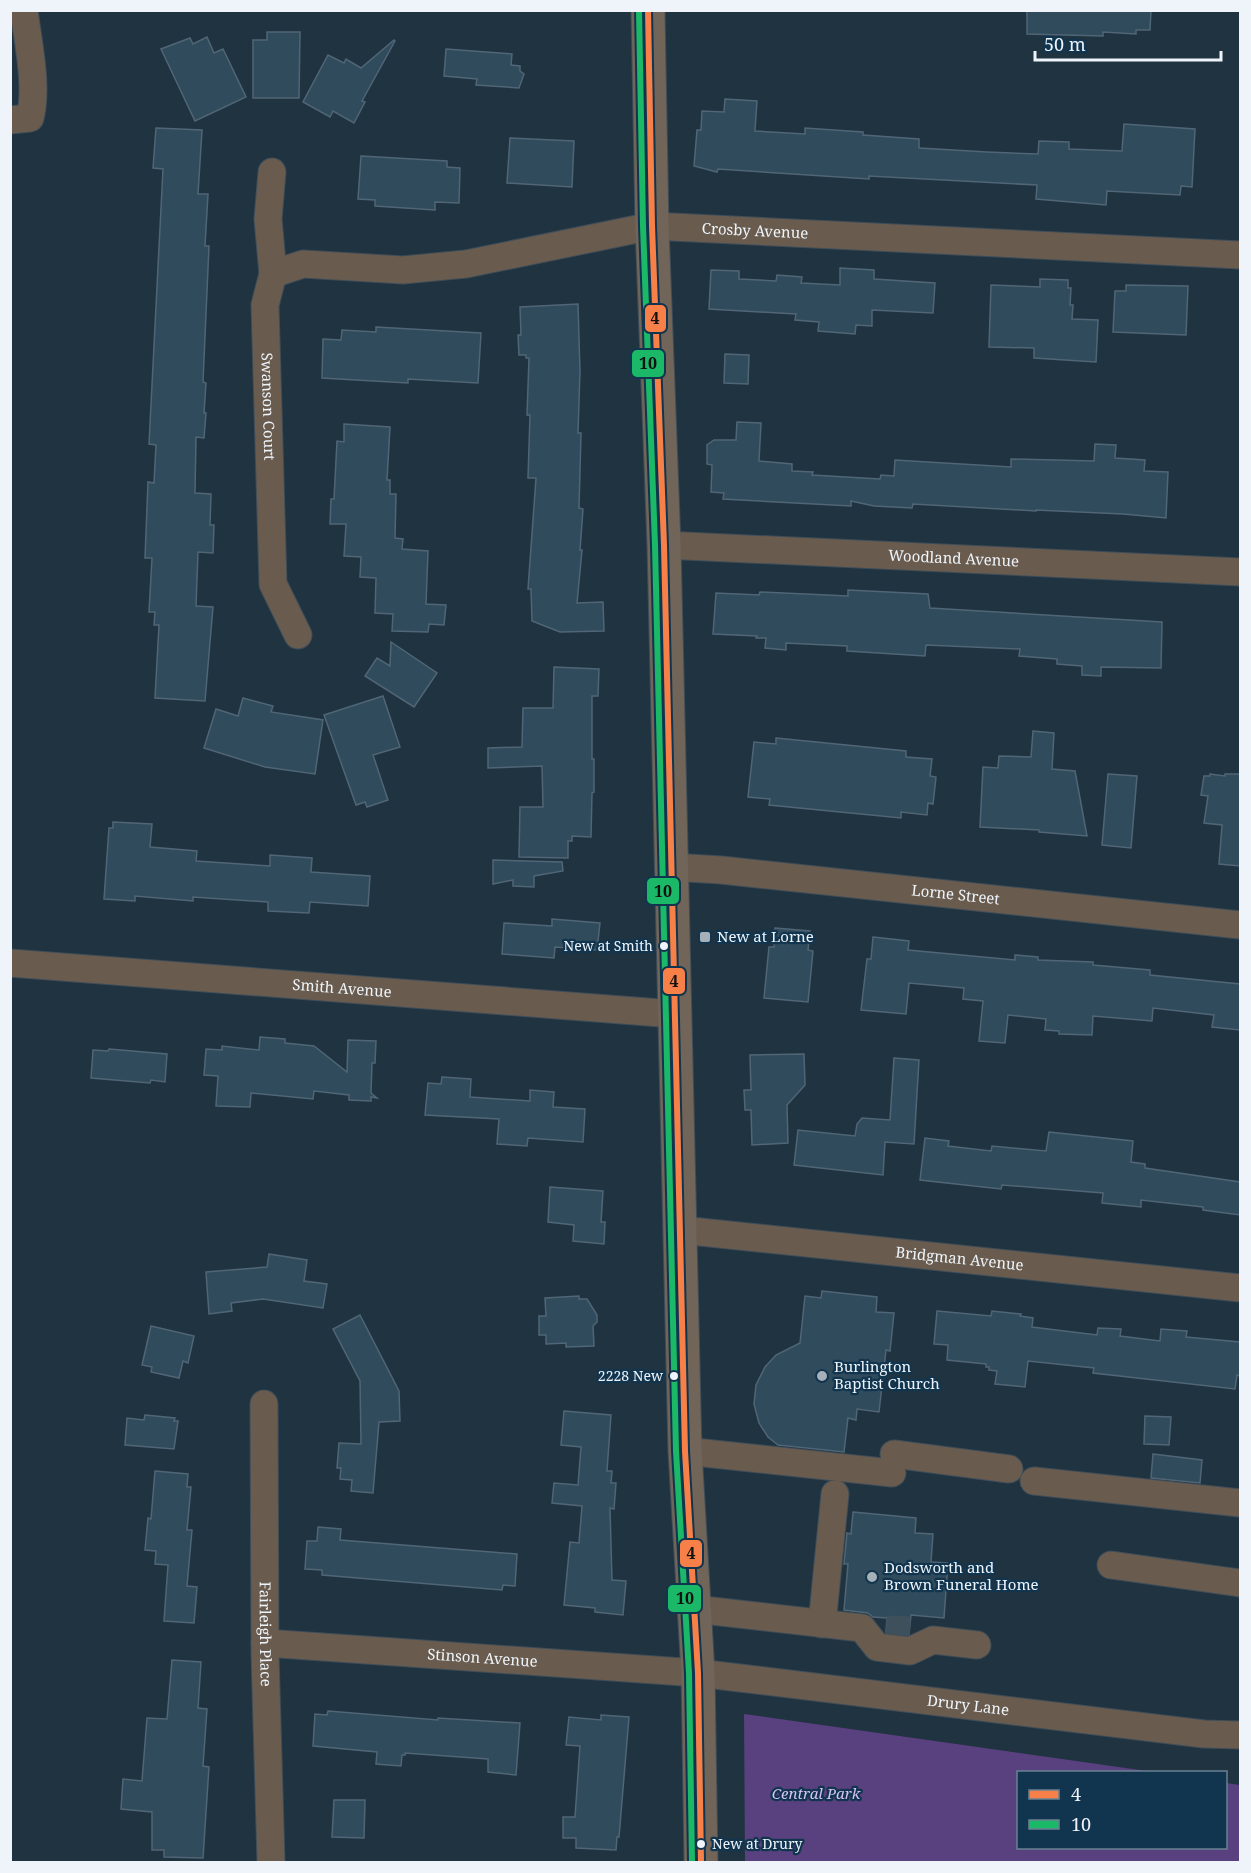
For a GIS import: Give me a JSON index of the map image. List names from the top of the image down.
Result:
{
  "streets": {
    "street": [
      "Crosby Avenue",
      "Swanson Court",
      "Woodland Avenue",
      "Lorne Street",
      "Smith Avenue",
      "Bridgman Avenue",
      "Fairleigh Place",
      "Stinson Avenue",
      "Drury Lane"
    ]
  },
  "crossings": [
    ["Crosby Avenue", "Swanson Court"],
    ["Fairleigh Place", "Stinson Avenue"],
    ["Stinson Avenue", "Drury Lane"]
  ],
  "parks": ["Central Park"],
  "places": {
    "transit": ["New at Lorne"],
    "other": [
      "New at Smith",
      "2228 New",
      "Burlington Baptist Church",
      "Dodsworth and Brown Funeral Home",
      "New at Drury"
    ]
  },
  "lines": ["transit line 4", "transit line 10"],
  "legend": ["4", "10"],
  "scale_bar": "50 m"
}
